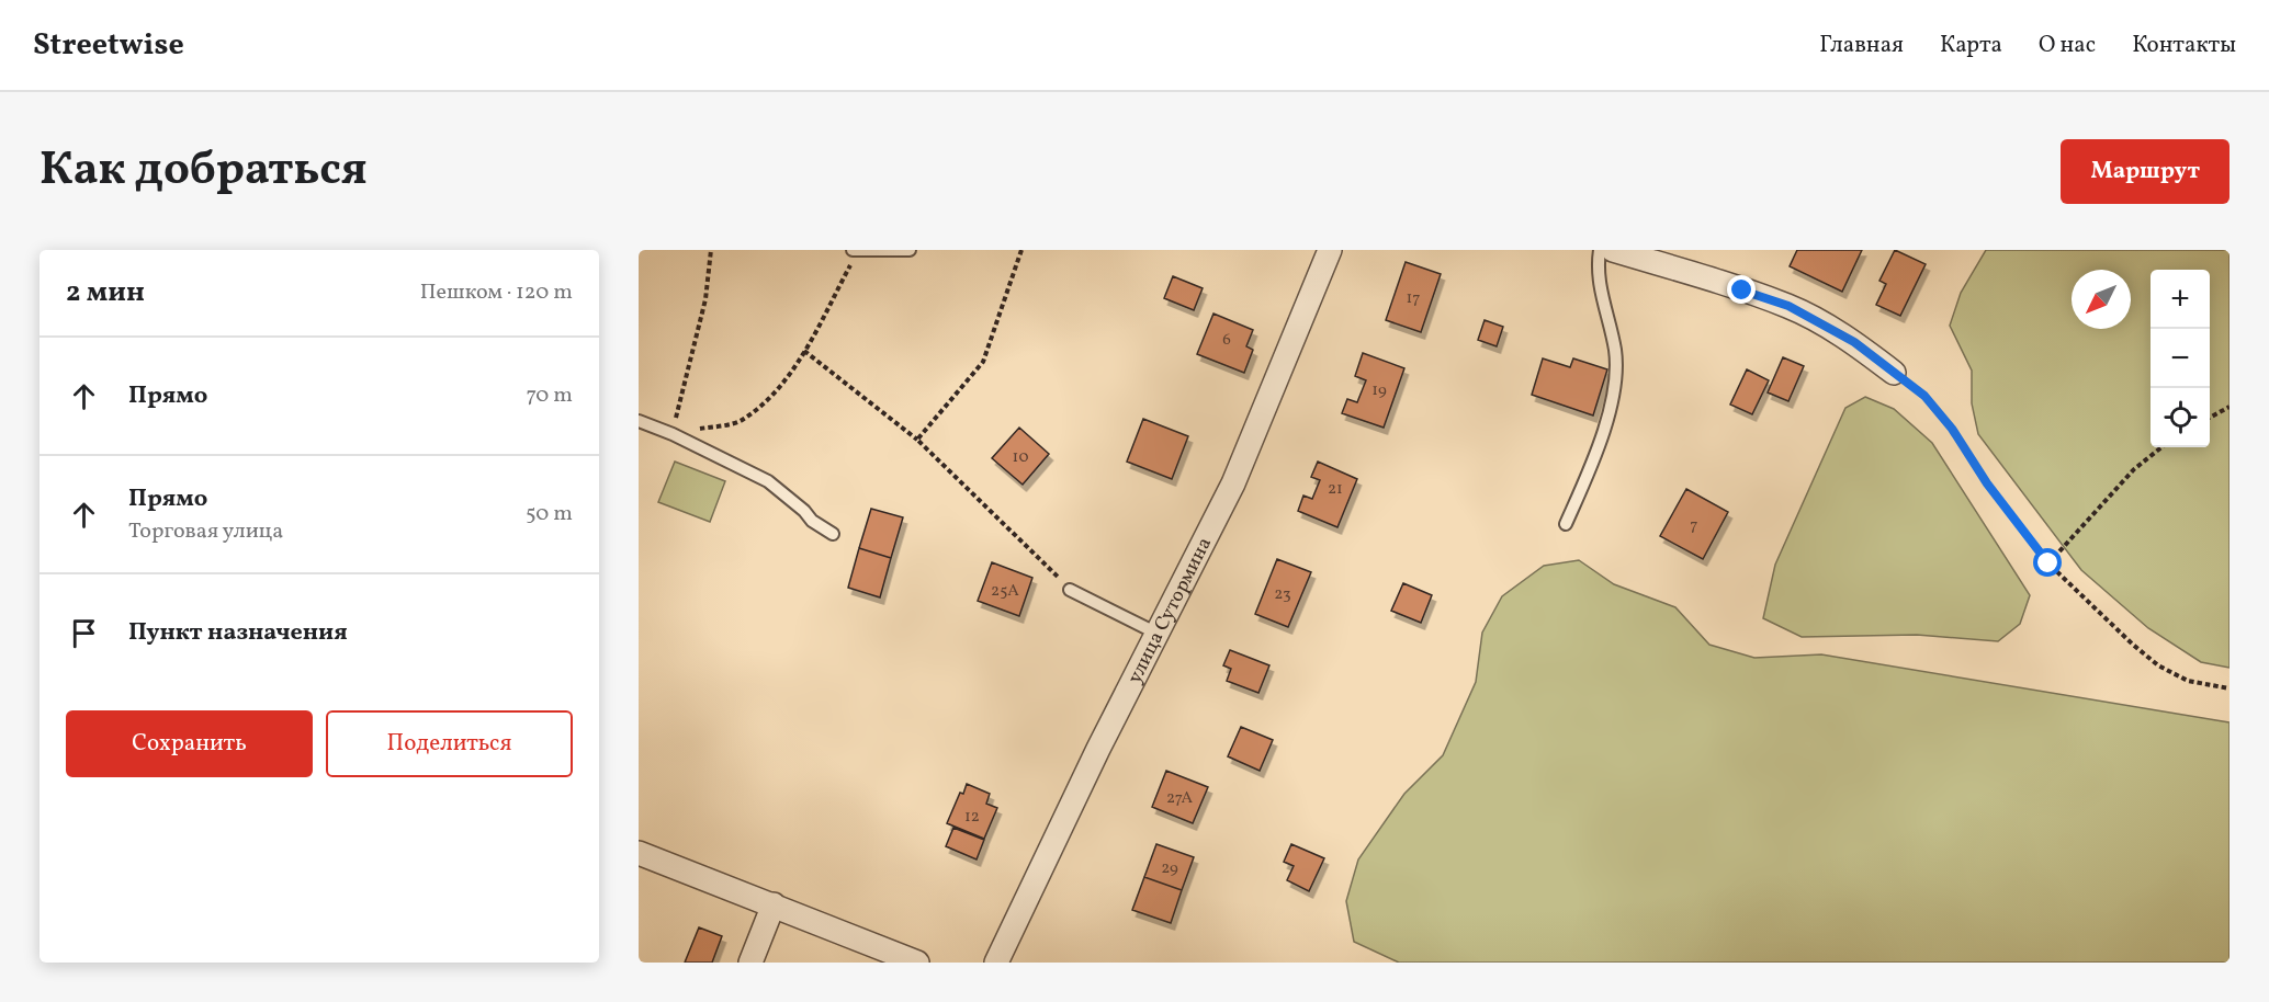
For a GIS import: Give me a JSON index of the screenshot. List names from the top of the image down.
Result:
{
  "streets": {
    "street": ["улица Сутормина"]
  },
  "house_numbers": [
    "17",
    "6",
    "19",
    "10",
    "21",
    "7",
    "25А",
    "23",
    "27А",
    "12",
    "29"
  ],
  "north": "bottom left",
  "page": {
    "header": "Streetwise",
    "nav": [
      "Главная",
      "Карта",
      "О нас",
      "Контакты"
    ],
    "title": "Как добраться",
    "buttons": [
      "Маршрут",
      ["Сохранить", "Поделиться"]
    ],
    "heading": ["2 мин", "Пешком · 120 m"],
    "map_buttons": ["+", "−"],
    "list": [
      ["Прямо", "70 m"],
      ["Прямо", "Торговая улица", "50 m"],
      "Пункт назначения"
    ]
  }
}
